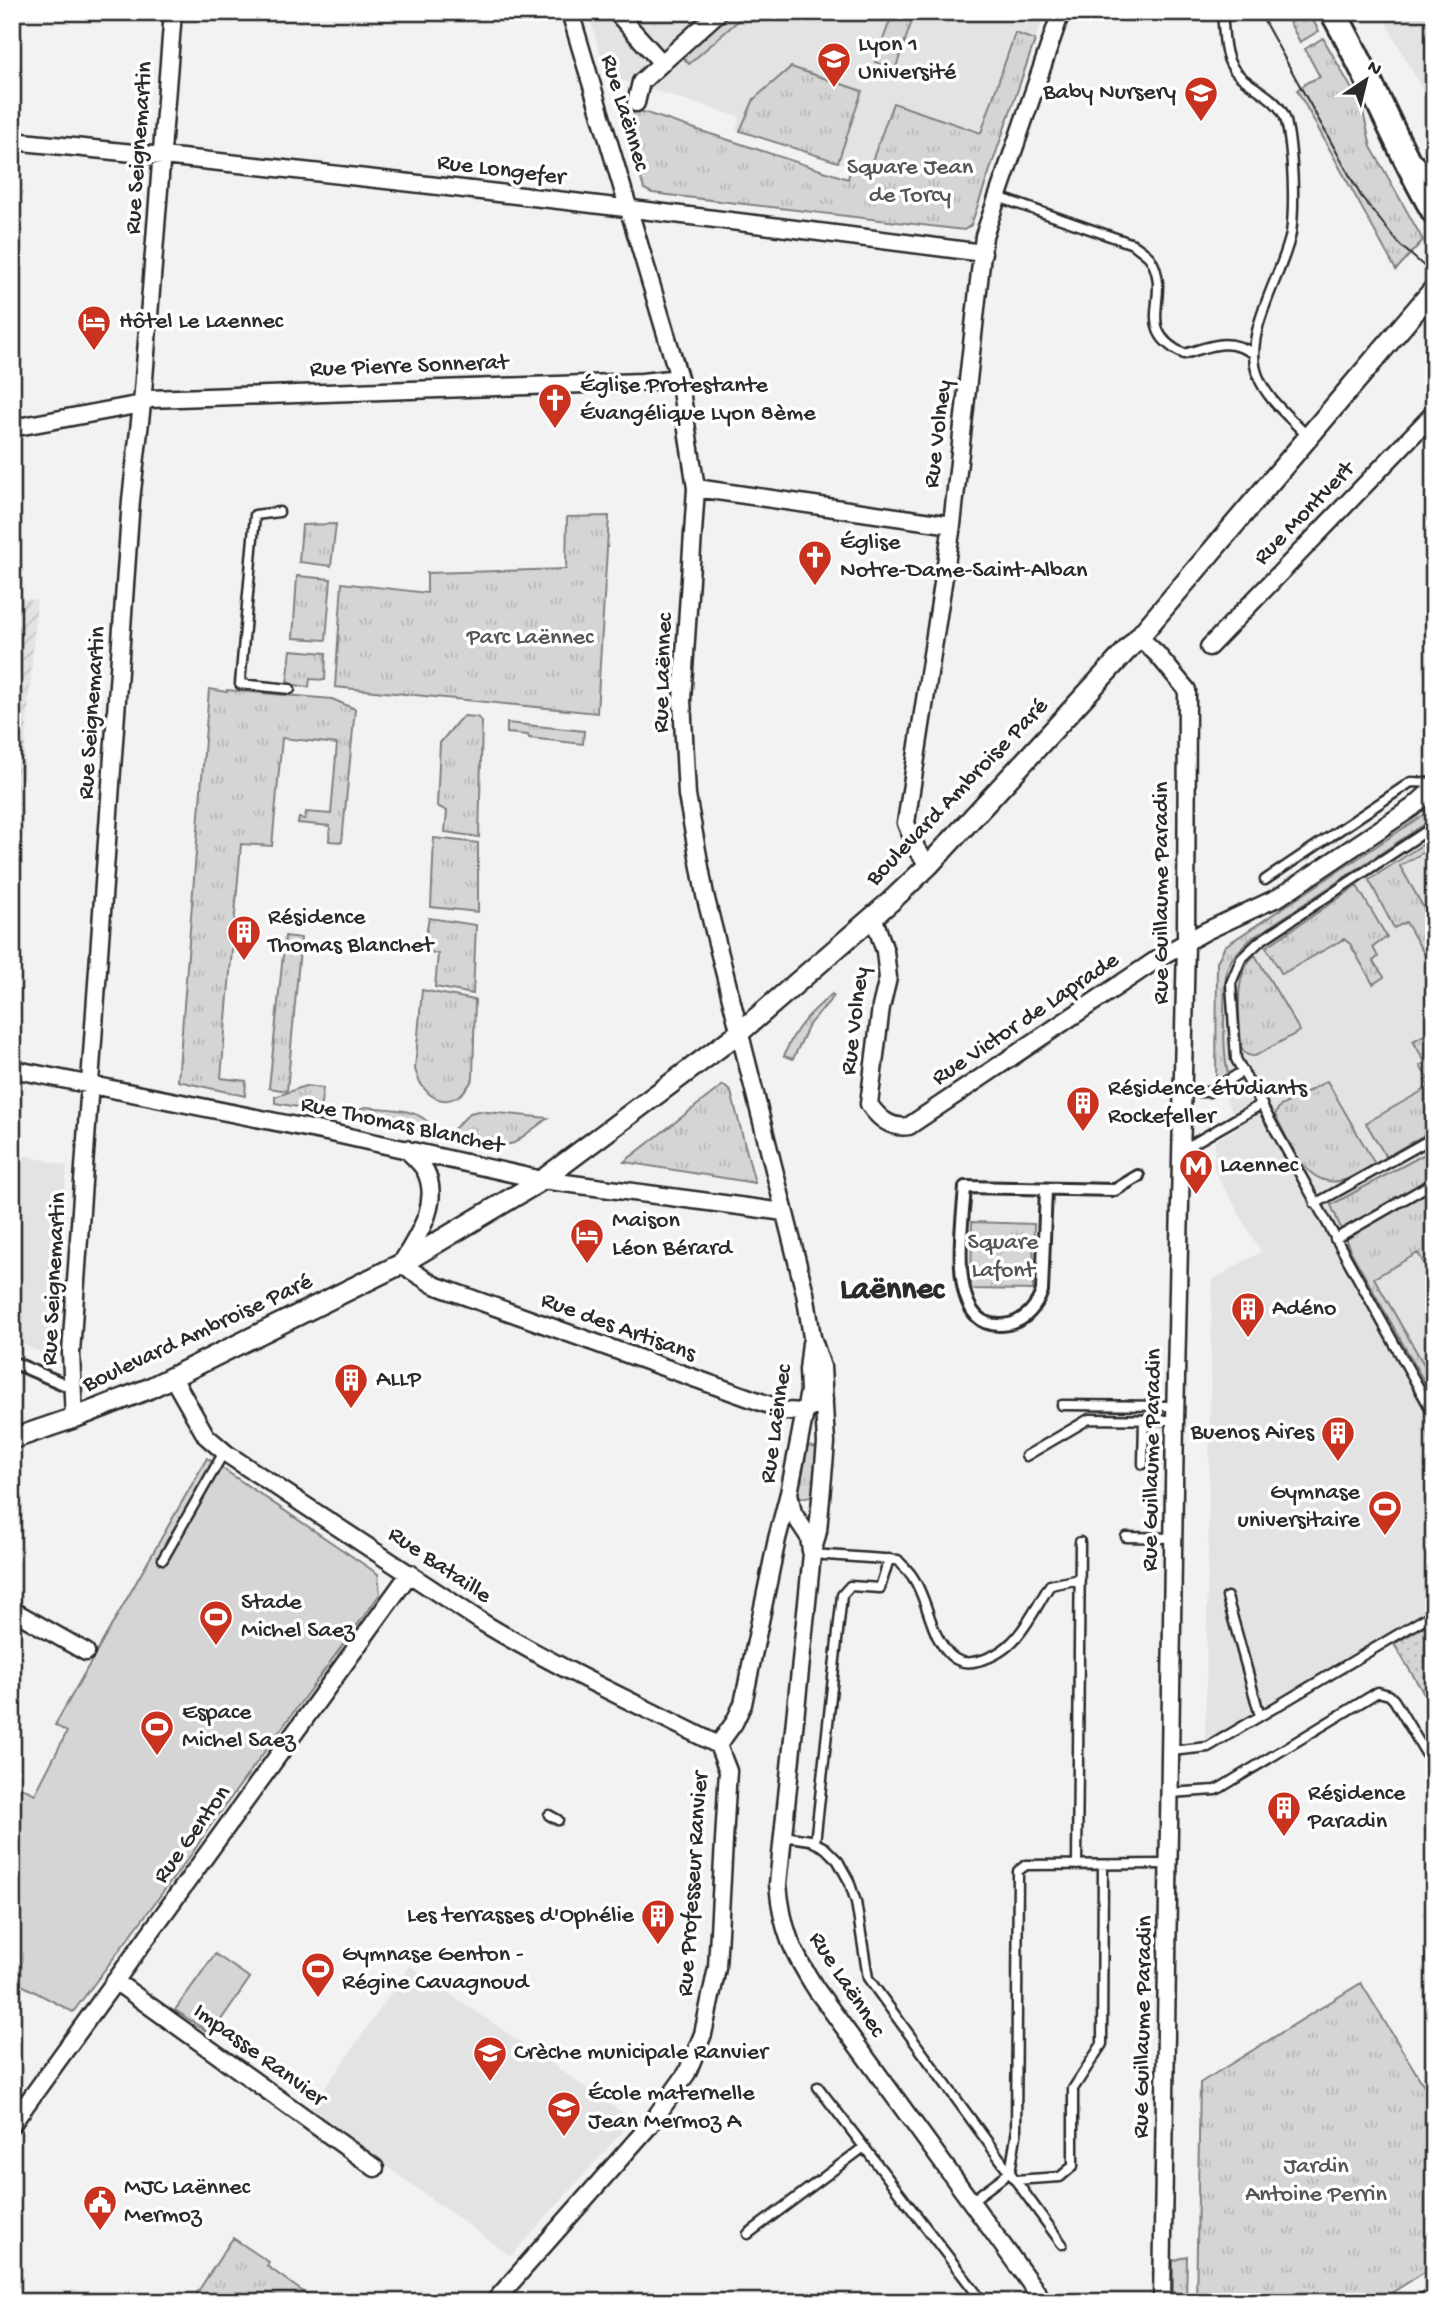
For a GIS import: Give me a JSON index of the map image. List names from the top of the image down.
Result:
{
  "streets": {
    "street": [
      "Rue Laënnec",
      "Rue Seignemartin",
      "Rue Longefer",
      "Rue Pierre Sonnerat",
      "Rue Volney",
      "Rue Montvert",
      "Boulevard Ambroise Paré",
      "Rue Guillaume Paradin",
      "Rue Victor de Laprade",
      "Rue Thomas Blanchet",
      "Rue des Artisans",
      "Rue Bataille",
      "Rue Genton",
      "Rue Professeur Ranvier",
      "Impasse Ranvier"
    ]
  },
  "crossings": [
    ["Rue Laënnec", "Rue Longefer"],
    ["Rue Laënnec", "Rue Pierre Sonnerat"],
    ["Rue Laënnec", "Boulevard Ambroise Paré"],
    ["Rue Laënnec", "Rue Thomas Blanchet"],
    ["Rue Laënnec", "Rue des Artisans"],
    ["Rue Laënnec", "Rue Professeur Ranvier"],
    ["Rue Seignemartin", "Rue Longefer"],
    ["Rue Seignemartin", "Rue Pierre Sonnerat"],
    ["Rue Seignemartin", "Boulevard Ambroise Paré"],
    ["Rue Seignemartin", "Rue Thomas Blanchet"],
    ["Rue Longefer", "Rue Volney"],
    ["Rue Volney", "Boulevard Ambroise Paré"],
    ["Rue Volney", "Rue Victor de Laprade"],
    ["Boulevard Ambroise Paré", "Rue Guillaume Paradin"],
    ["Boulevard Ambroise Paré", "Rue Thomas Blanchet"],
    ["Boulevard Ambroise Paré", "Rue des Artisans"],
    ["Boulevard Ambroise Paré", "Rue Bataille"],
    ["Rue Guillaume Paradin", "Rue Victor de Laprade"],
    ["Rue Bataille", "Rue Genton"],
    ["Rue Bataille", "Rue Professeur Ranvier"],
    ["Rue Genton", "Impasse Ranvier"]
  ],
  "districts": ["Laënnec"],
  "parks": [
    "Square Jean de Torcy",
    "Parc Laënnec",
    "Square Lafont",
    "Jardin Antoine Perrin"
  ],
  "places": {
    "school or university": [
      "Lyon 1 Université",
      "Baby Nursery",
      "Crèche municipale Ranvier",
      "École maternelle Jean Mermoz A"
    ],
    "hotel": ["Hôtel Le Laennec", "Maison Léon Bérard"],
    "church": ["Église Protestante Évangélique Lyon 8ème", "Église Notre-Dame-Saint-Alban"],
    "building": [
      "Résidence Thomas Blanchet",
      "Résidence étudiants Rockefeller",
      "Adéno",
      "ALLP",
      "Buenos Aires",
      "Résidence Paradin",
      "Les terrasses d'Ophélie"
    ],
    "metro station": ["Laennec"],
    "sports": [
      "Gymnase universitaire",
      "Stade Michel Saez",
      "Espace Michel Saez",
      "Gymnase Genton - Régine Cavagnoud"
    ],
    "public building": ["MJC Laënnec Mermoz"]
  },
  "north": "top right"
}
